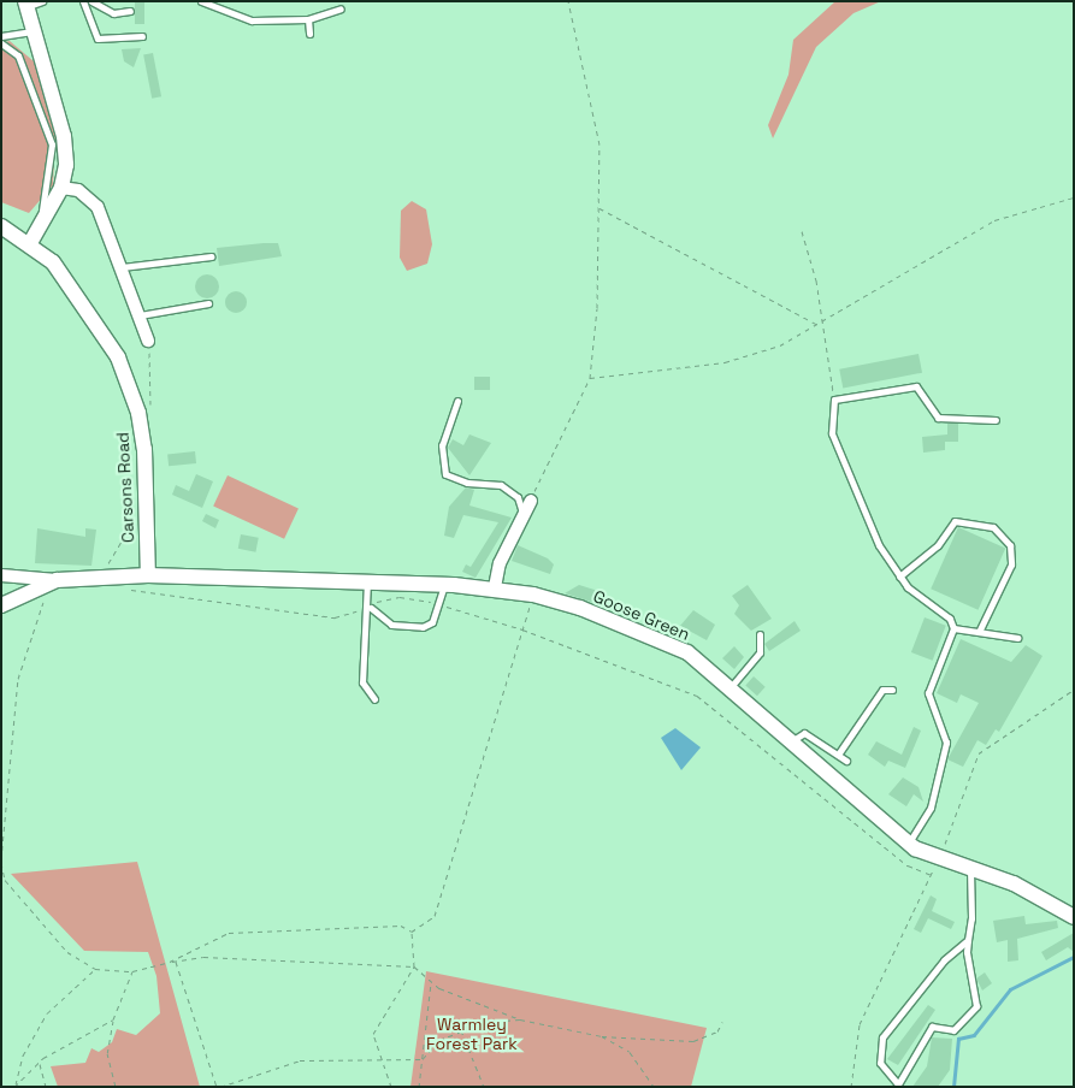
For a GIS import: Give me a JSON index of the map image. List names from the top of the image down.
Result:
{
  "streets": {
    "street": ["Carsons Road", "Goose Green"]
  },
  "crossings": [
    ["Carsons Road", "Goose Green"]
  ],
  "parks": ["Warmley Forest Park"]
}
